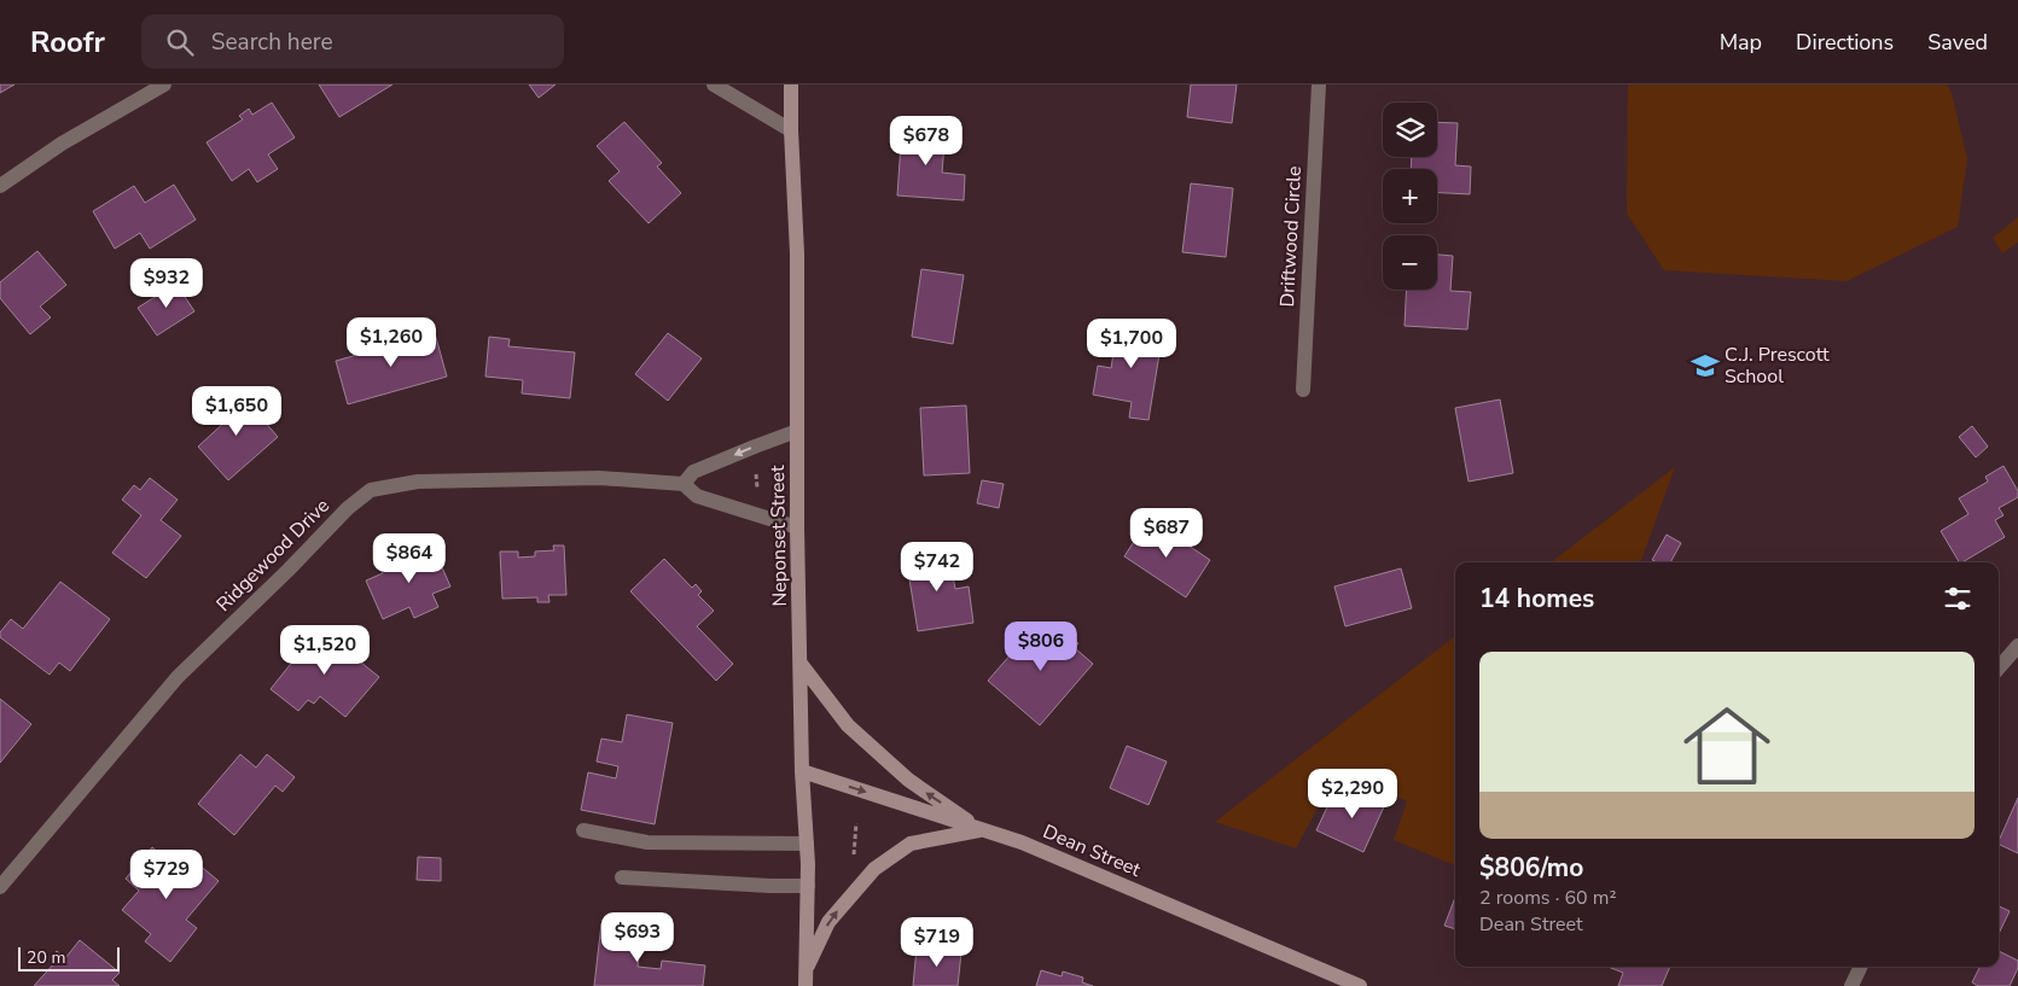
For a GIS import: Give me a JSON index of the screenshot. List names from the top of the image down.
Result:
{
  "streets": {
    "main road": ["Neponset Street", "Dean Street"],
    "street": ["Driftwood Circle", "Ridgewood Drive"]
  },
  "crossings": [
    ["Neponset Street", "Ridgewood Drive"],
    ["Neponset Street", "Dean Street"]
  ],
  "places": {
    "school or university": ["C.J. Prescott School"]
  },
  "scale_bar": "20 m",
  "page": {
    "header": "Roofr",
    "search": "Search here",
    "nav": ["Map", "Directions", "Saved"],
    "map_buttons": ["+", "−"],
    "price": [
      "$678",
      "$932",
      "$1,260",
      "$1,700",
      "$1,650",
      "$687",
      "$864",
      "$742",
      "$806",
      "$1,520",
      "$2,290",
      "$729",
      "$693",
      "$719"
    ],
    "heading": "14 homes",
    "list": [
      {
        "name": "$806/mo",
        "note": "2 rooms · 60 m² · Dean Street"
      }
    ],
    "scale": "20 m"
  }
}
